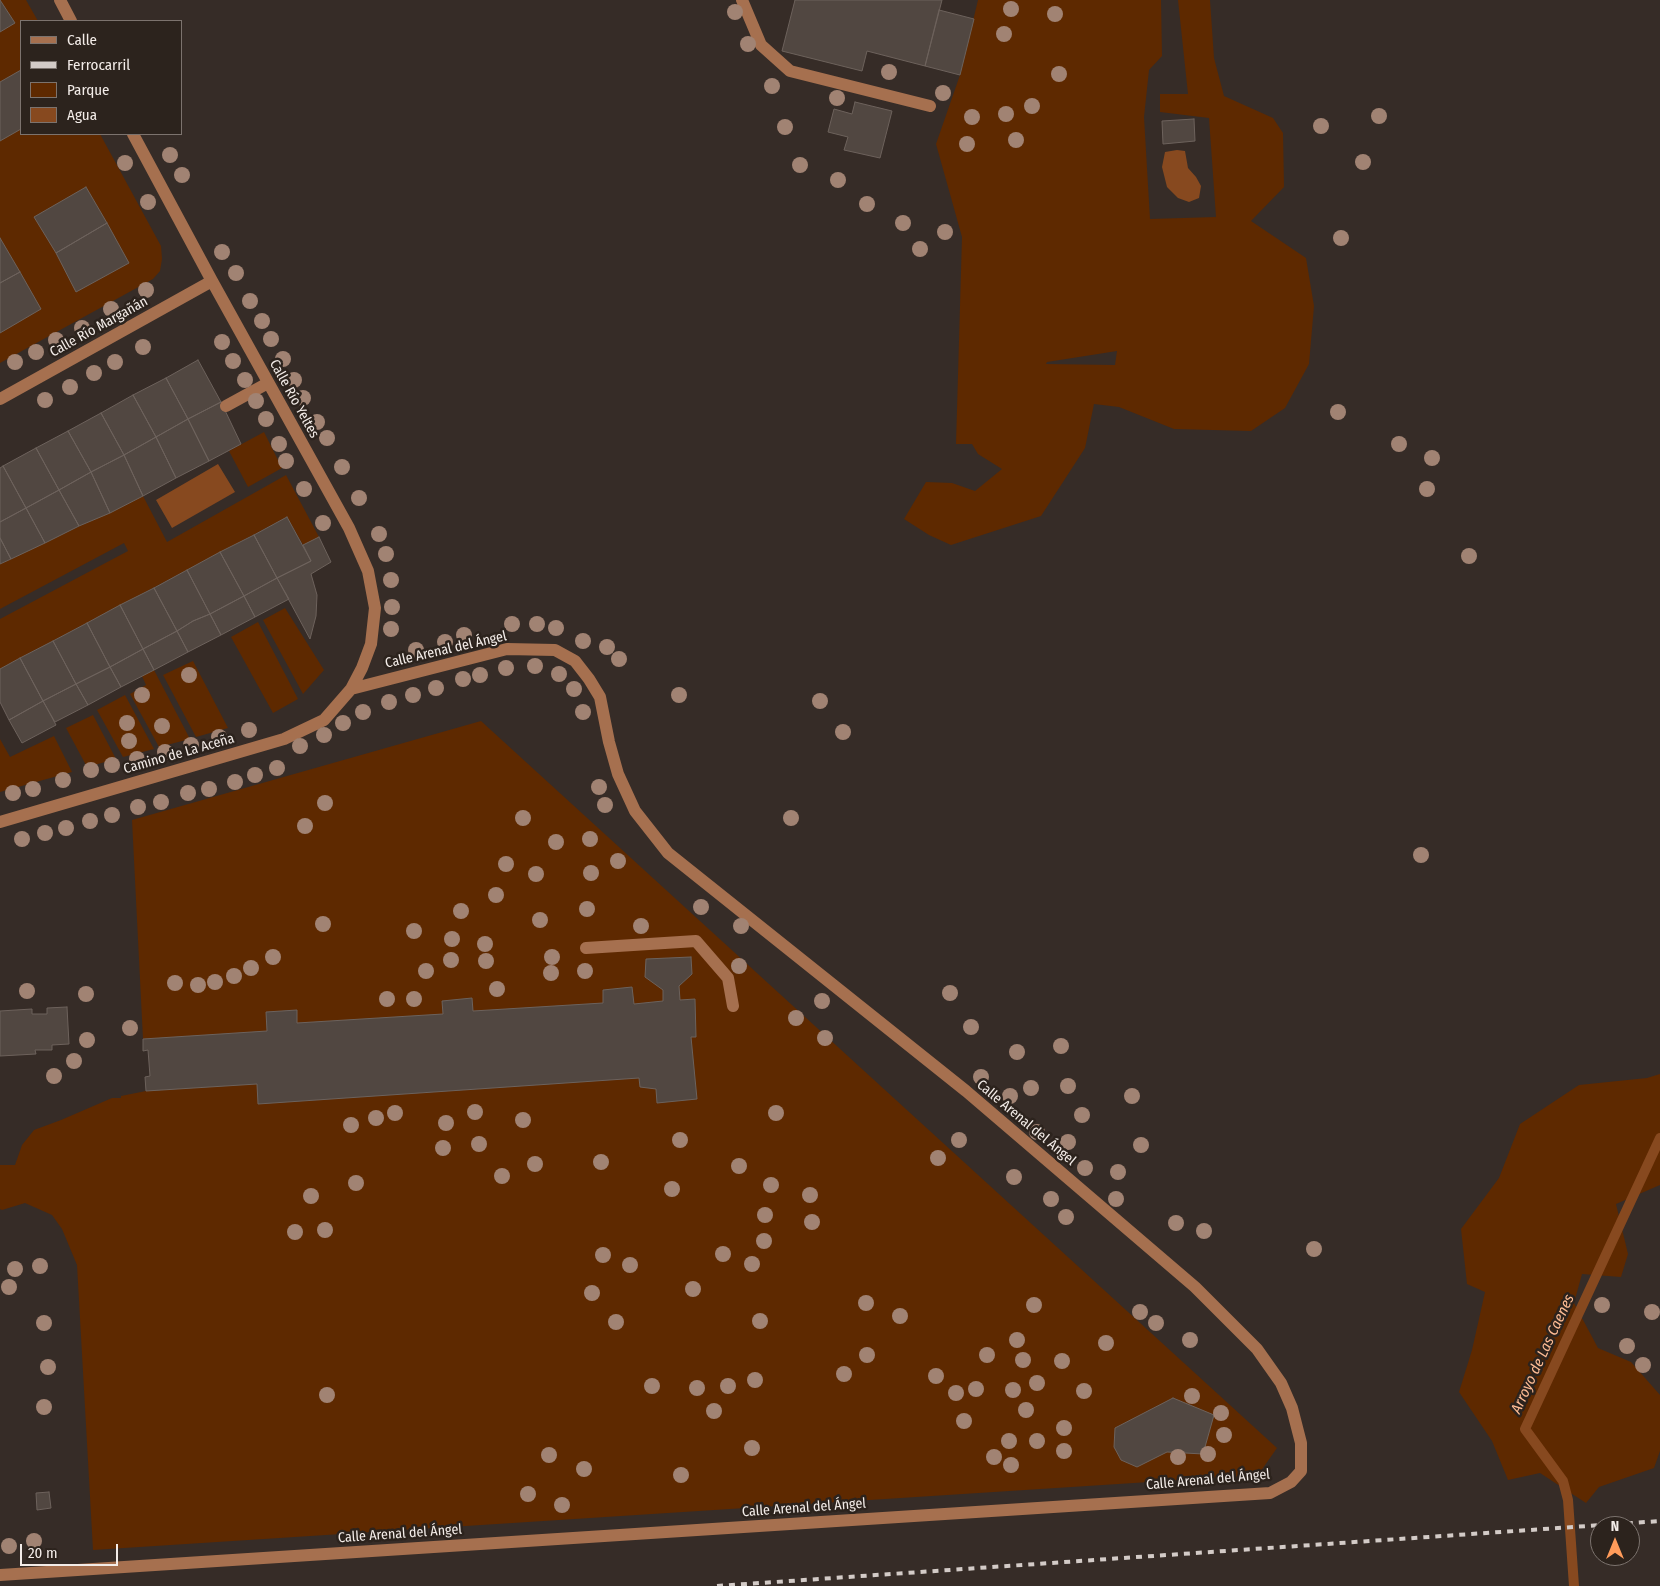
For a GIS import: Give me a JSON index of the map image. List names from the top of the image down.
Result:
{
  "streets": {
    "street": [
      "Calle Río Margañán",
      "Calle Río Yeltes",
      "Calle Arenal del Ángel",
      "Camino de La Aceña"
    ]
  },
  "crossings": [
    ["Calle Río Margañán", "Calle Río Yeltes"],
    ["Calle Río Yeltes", "Calle Arenal del Ángel"],
    ["Calle Río Yeltes", "Camino de La Aceña"],
    ["Calle Arenal del Ángel", "Camino de La Aceña"]
  ],
  "water": ["Arroyo de Las Caenes"],
  "legend": [
    "Calle",
    "Ferrocarril",
    "Parque",
    "Agua"
  ],
  "scale_bar": "20 m",
  "north": "top"
}
